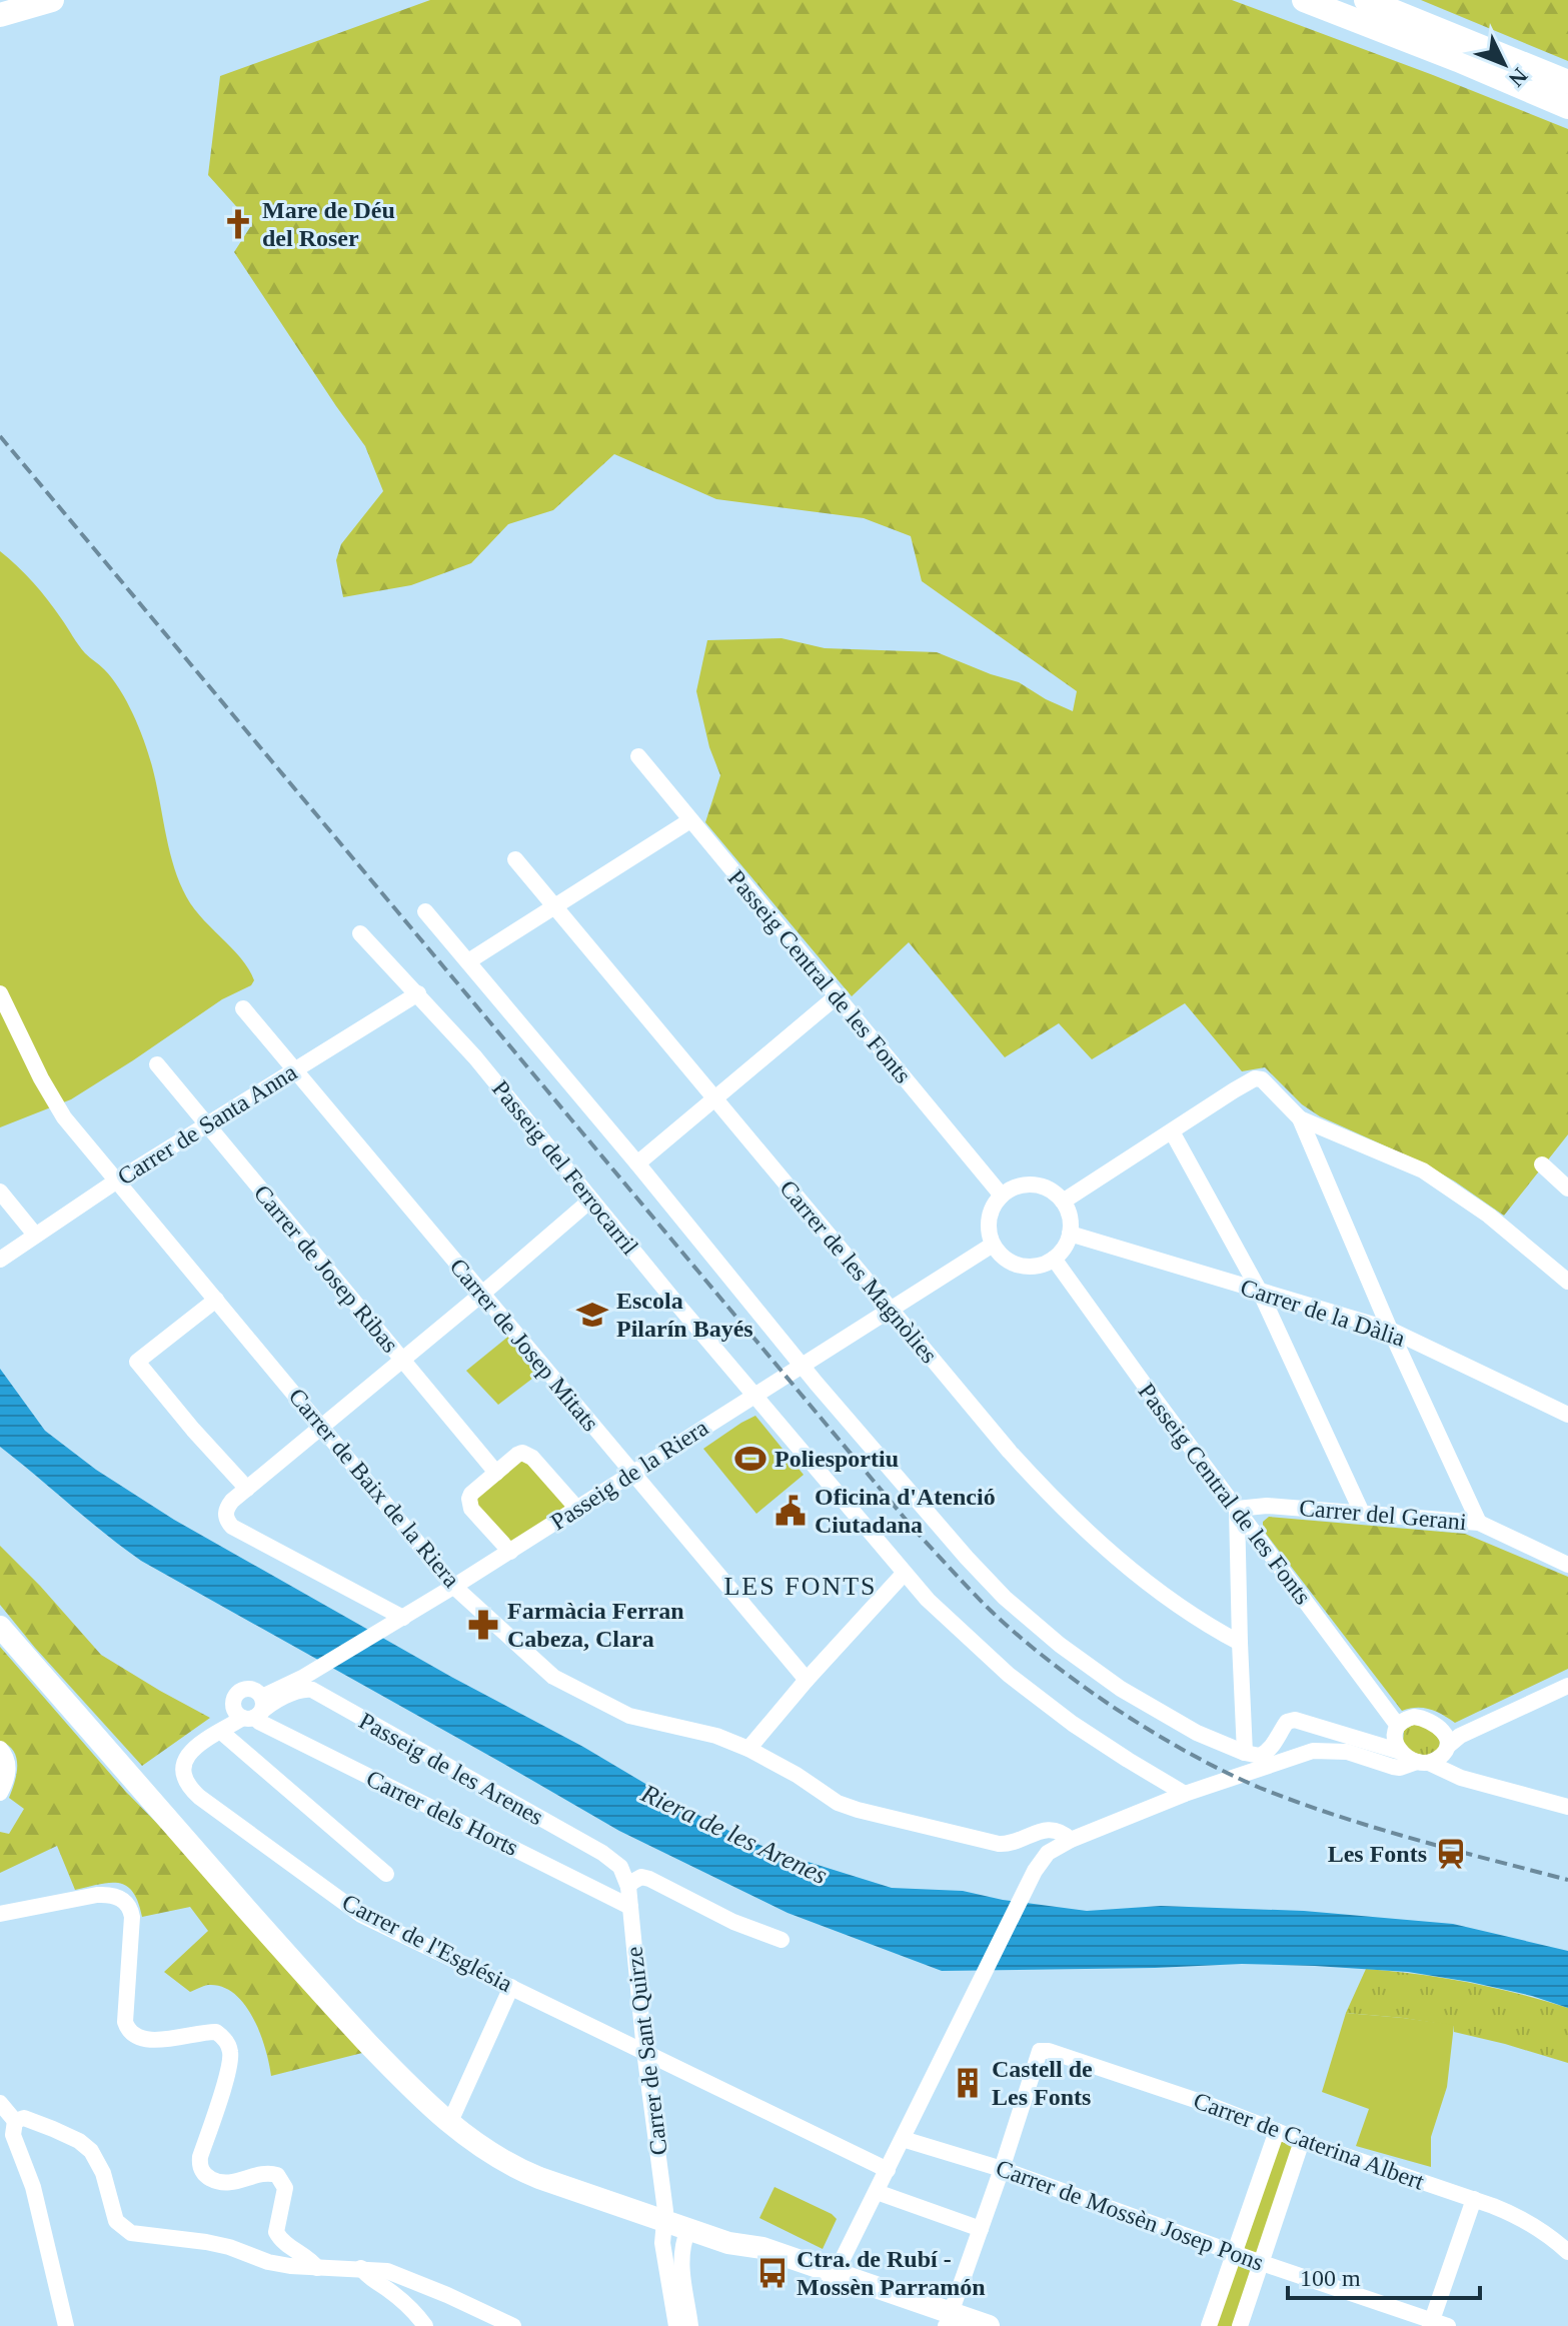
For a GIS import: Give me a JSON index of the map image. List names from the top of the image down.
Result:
{
  "streets": {
    "street": [
      "Passeig Central de les Fonts",
      "Carrer de Santa Anna",
      "Passeig del Ferrocarril",
      "Carrer de Josep Ribas",
      "Carrer de les Magnòlies",
      "Carrer de la Dàlia",
      "Carrer de Josep Mitats",
      "Passeig de la Riera",
      "Carrer de Baix de la Riera",
      "Carrer del Gerani",
      "Passeig de les Arenes",
      "Carrer dels Horts",
      "Carrer de l'Església",
      "Carrer de Sant Quirze",
      "Carrer de Caterina Albert",
      "Carrer de Mossèn Josep Pons"
    ]
  },
  "crossings": [
    ["Passeig Central de les Fonts", "Carrer de la Dàlia"],
    ["Passeig Central de les Fonts", "Passeig de la Riera"],
    ["Passeig Central de les Fonts", "Carrer del Gerani"],
    ["Carrer de Santa Anna", "Passeig del Ferrocarril"],
    ["Carrer de Santa Anna", "Carrer de Josep Ribas"],
    ["Carrer de Santa Anna", "Carrer de Josep Mitats"],
    ["Carrer de Santa Anna", "Carrer de Baix de la Riera"],
    ["Carrer de les Magnòlies", "Passeig de la Riera"],
    ["Carrer de la Dàlia", "Passeig de la Riera"],
    ["Carrer de Josep Mitats", "Passeig de la Riera"],
    ["Passeig de la Riera", "Carrer de Baix de la Riera"],
    ["Passeig de la Riera", "Passeig de les Arenes"],
    ["Passeig de la Riera", "Carrer dels Horts"],
    ["Passeig de la Riera", "Carrer de l'Església"],
    ["Passeig de les Arenes", "Carrer dels Horts"],
    ["Passeig de les Arenes", "Carrer de l'Església"],
    ["Passeig de les Arenes", "Carrer de Sant Quirze"],
    ["Carrer dels Horts", "Carrer de l'Església"],
    ["Carrer dels Horts", "Carrer de Sant Quirze"],
    ["Carrer de l'Església", "Carrer de Sant Quirze"],
    ["Carrer de Caterina Albert", "Carrer de Mossèn Josep Pons"]
  ],
  "districts": ["LES FONTS"],
  "water": ["Riera de les Arenes"],
  "places": {
    "church": ["Mare de Déu del Roser"],
    "school or university": ["Escola Pilarín Bayés"],
    "sports": ["Poliesportiu"],
    "public building": ["Oficina d'Atenció Ciutadana"],
    "pharmacy": ["Farmàcia Ferran Cabeza, Clara"],
    "station": ["Les Fonts"],
    "building": ["Castell de Les Fonts"],
    "bus stop": ["Ctra. de Rubí - Mossèn Parramón"]
  },
  "scale_bar": "100 m",
  "north": "bottom right"
}
